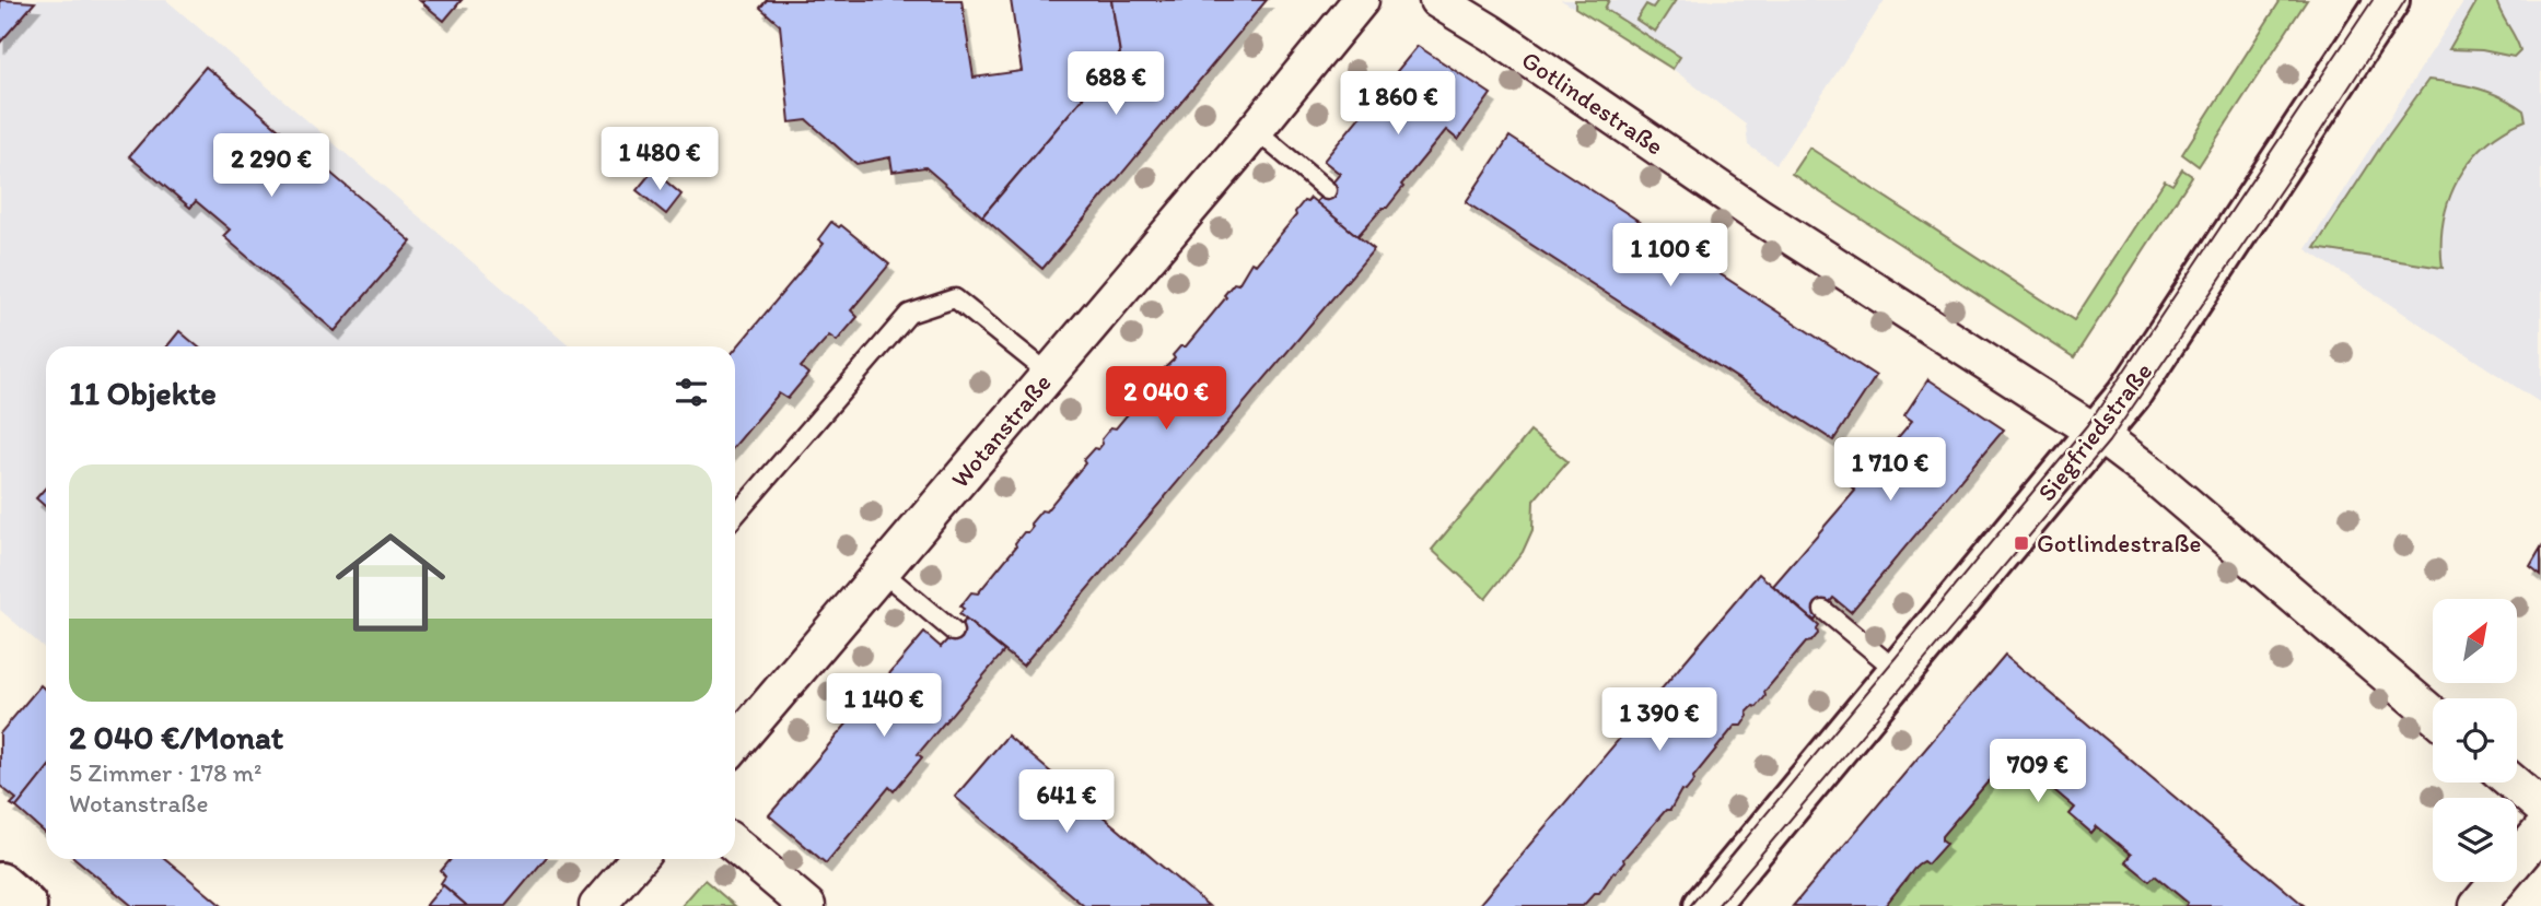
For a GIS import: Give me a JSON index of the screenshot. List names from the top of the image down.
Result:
{
  "streets": {
    "street": ["Gotlindestraße", "Wotanstraße", "Siegfriedstraße"]
  },
  "crossings": [
    ["Gotlindestraße", "Siegfriedstraße"]
  ],
  "places": {
    "transit": ["Gotlindestraße"]
  },
  "north": "top right",
  "page": {
    "price": [
      "688 €",
      "1 860 €",
      "1 480 €",
      "2 290 €",
      "1 100 €",
      "2 040 €",
      "1 710 €",
      "1 140 €",
      "1 390 €",
      "709 €",
      "641 €"
    ],
    "heading": "11 Objekte",
    "list": [
      {
        "name": "2 040 €/Monat",
        "note": "5 Zimmer · 178 m² · Wotanstraße"
      }
    ]
  }
}
